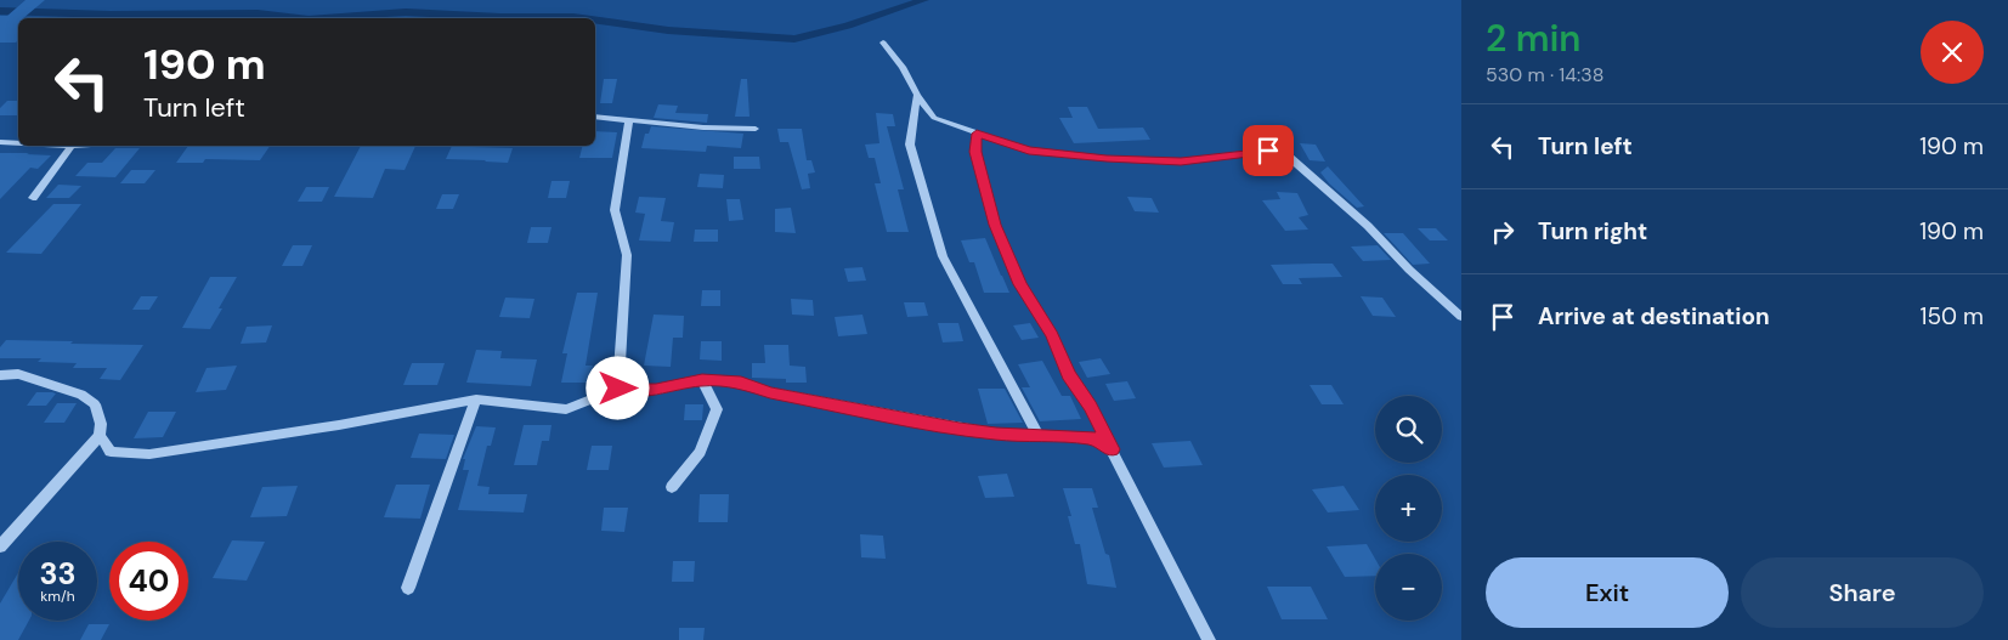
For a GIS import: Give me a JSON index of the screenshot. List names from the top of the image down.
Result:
{
  "page": {
    "heading": ["2 min", "530 m · 14:38"],
    "turn": ["190 m", "Turn left"],
    "list": [
      {
        "name": "Turn left",
        "value": "190 m"
      },
      {
        "name": "Turn right",
        "value": "190 m"
      },
      {
        "name": "Arrive at destination",
        "value": "150 m"
      }
    ],
    "map_buttons": ["+", "−"],
    "speed": "33 km/h",
    "limit": "40",
    "buttons": ["Exit", "Share"]
  }
}
